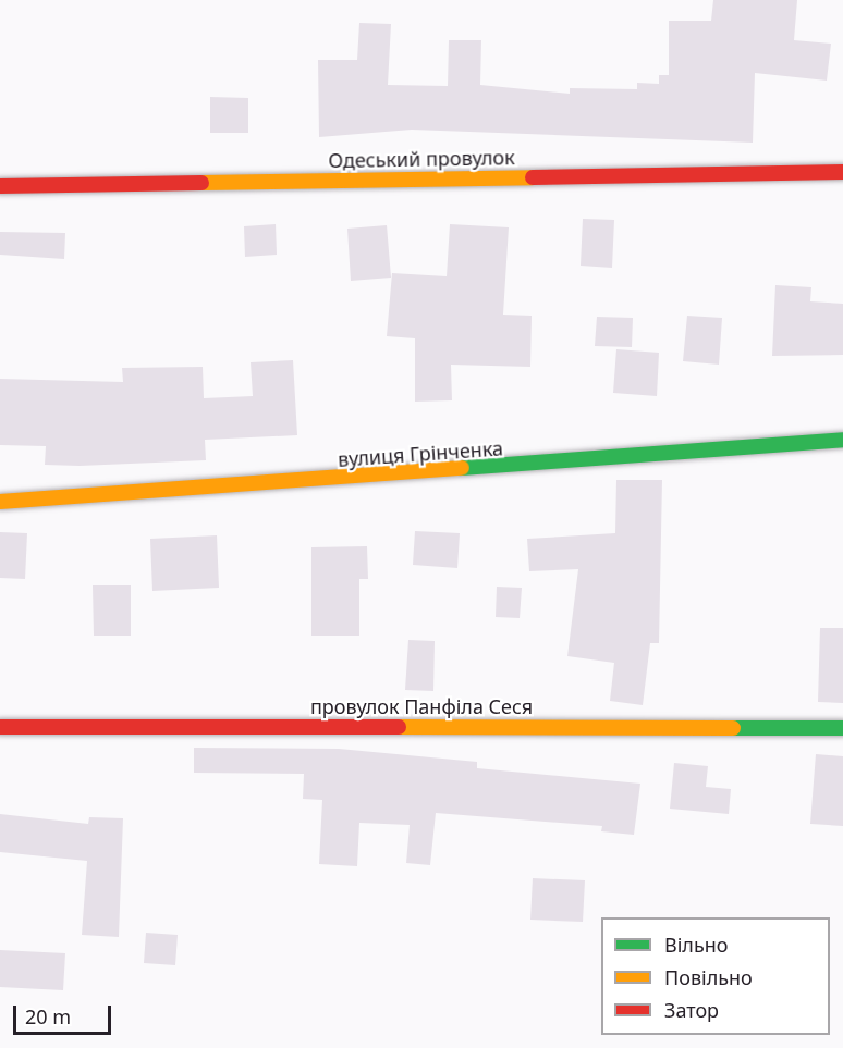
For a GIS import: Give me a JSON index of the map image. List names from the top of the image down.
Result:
{
  "streets": {
    "street": ["Одеський провулок", "вулиця Грінченка", "провулок Панфіла Сеся"]
  },
  "legend": ["Вільно", "Повільно", "Затор"],
  "scale_bar": "20 m"
}
